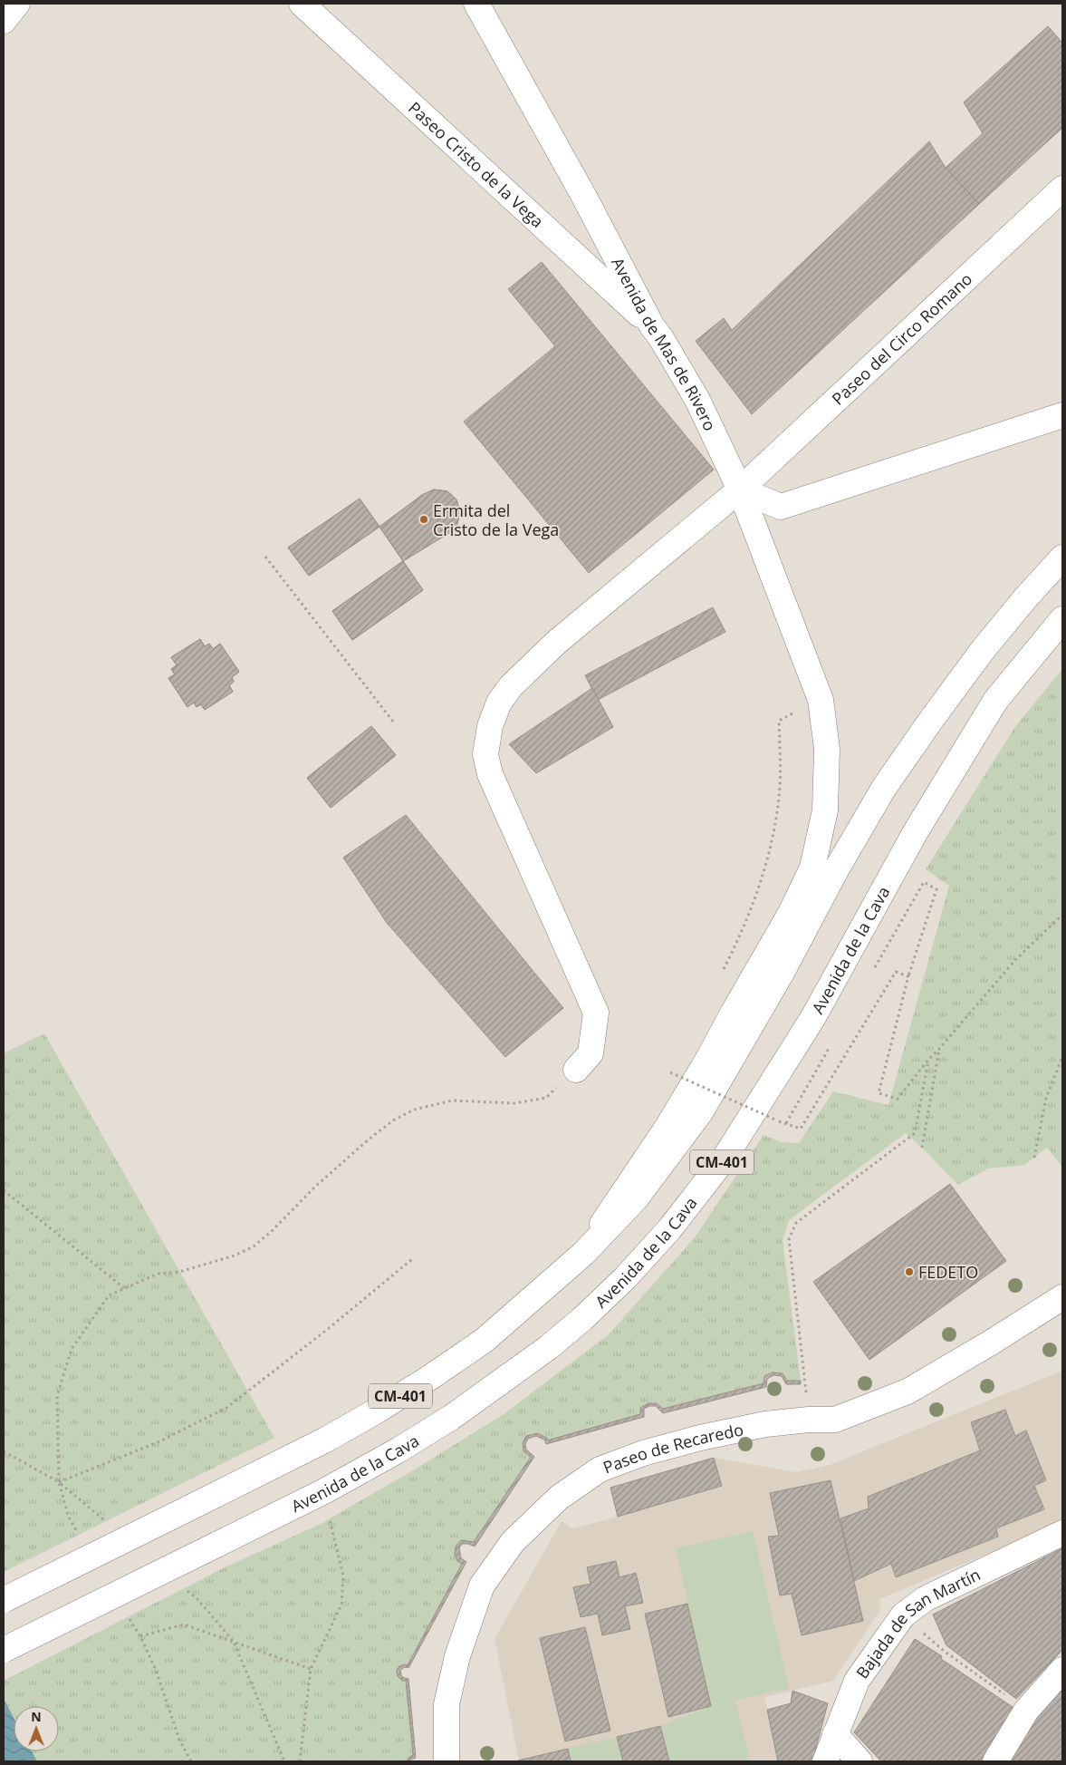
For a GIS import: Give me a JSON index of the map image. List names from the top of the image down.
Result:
{
  "streets": {
    "street": [
      "Paseo Cristo de la Vega",
      "Paseo del Circo Romano",
      "Avenida de Mas de Rivero",
      "Avenida de la Cava",
      "CM-401",
      "Paseo de Recaredo",
      "Bajada de San Martín"
    ]
  },
  "crossings": [
    ["Paseo Cristo de la Vega", "Avenida de Mas de Rivero"],
    ["Paseo del Circo Romano", "Avenida de Mas de Rivero"]
  ],
  "places": ["Ermita del Cristo de la Vega", "FEDETO"],
  "north": "top"
}
